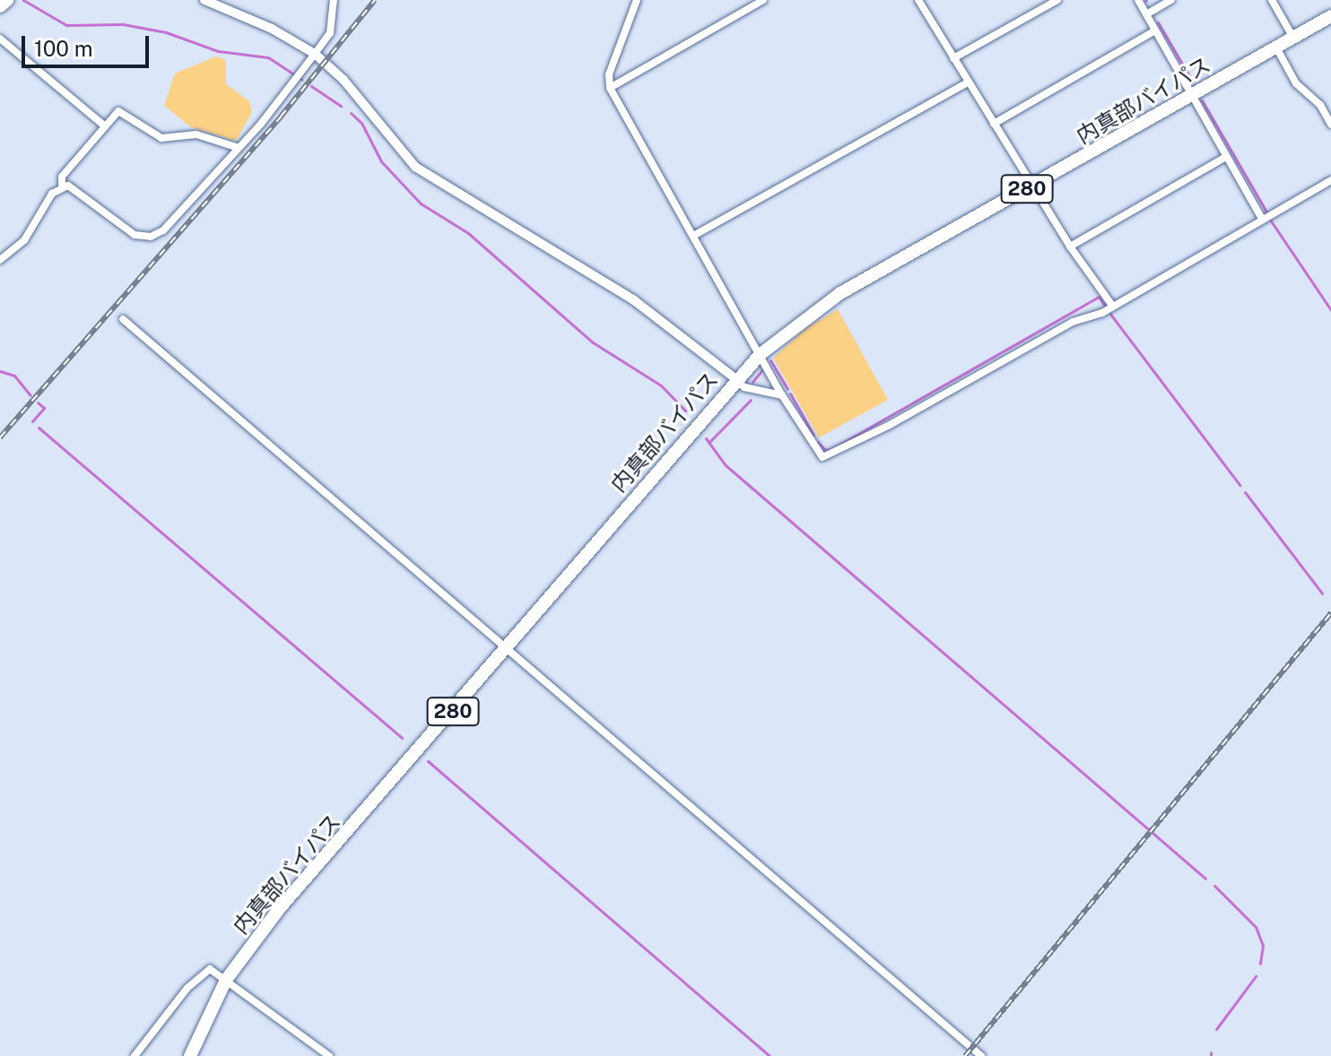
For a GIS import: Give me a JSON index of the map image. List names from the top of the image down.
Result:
{
  "streets": {
    "highway": ["内真部バイパス", "280"]
  },
  "scale_bar": "100 m"
}
